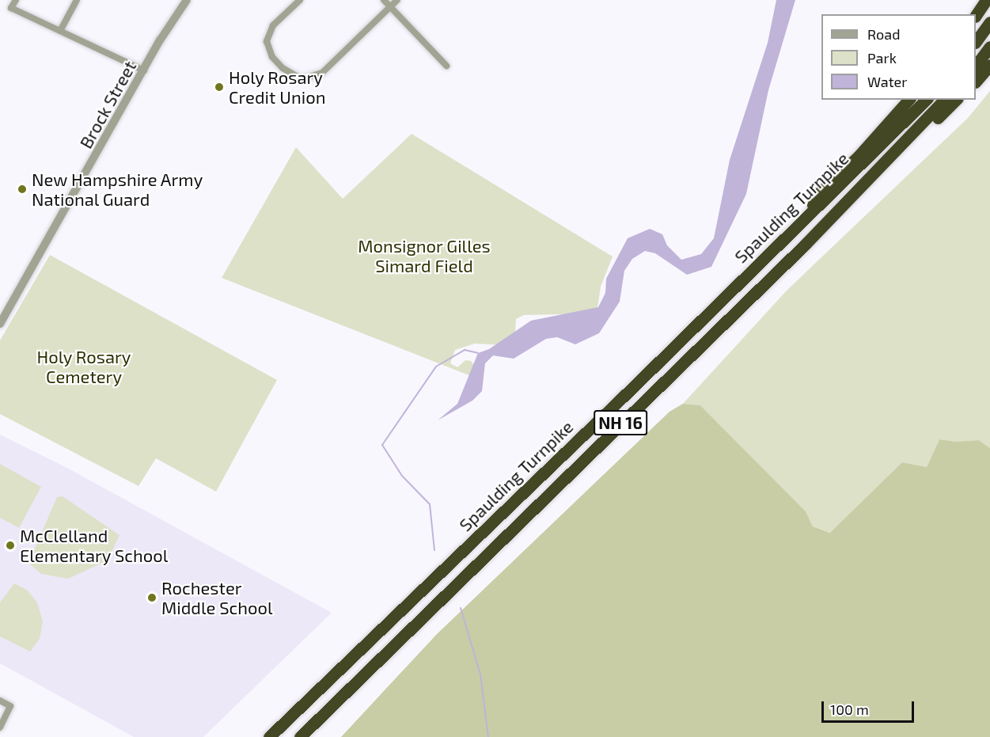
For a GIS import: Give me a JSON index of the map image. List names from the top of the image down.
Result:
{
  "streets": {
    "highway": ["Spaulding Turnpike", "NH 16"],
    "street": ["Brock Street"]
  },
  "parks": ["Monsignor Gilles Simard Field", "Holy Rosary Cemetery"],
  "places": [
    "Holy Rosary Credit Union",
    "New Hampshire Army National Guard",
    "McClelland Elementary School",
    "Rochester Middle School"
  ],
  "legend": ["Road", "Park", "Water"],
  "scale_bar": "100 m"
}
